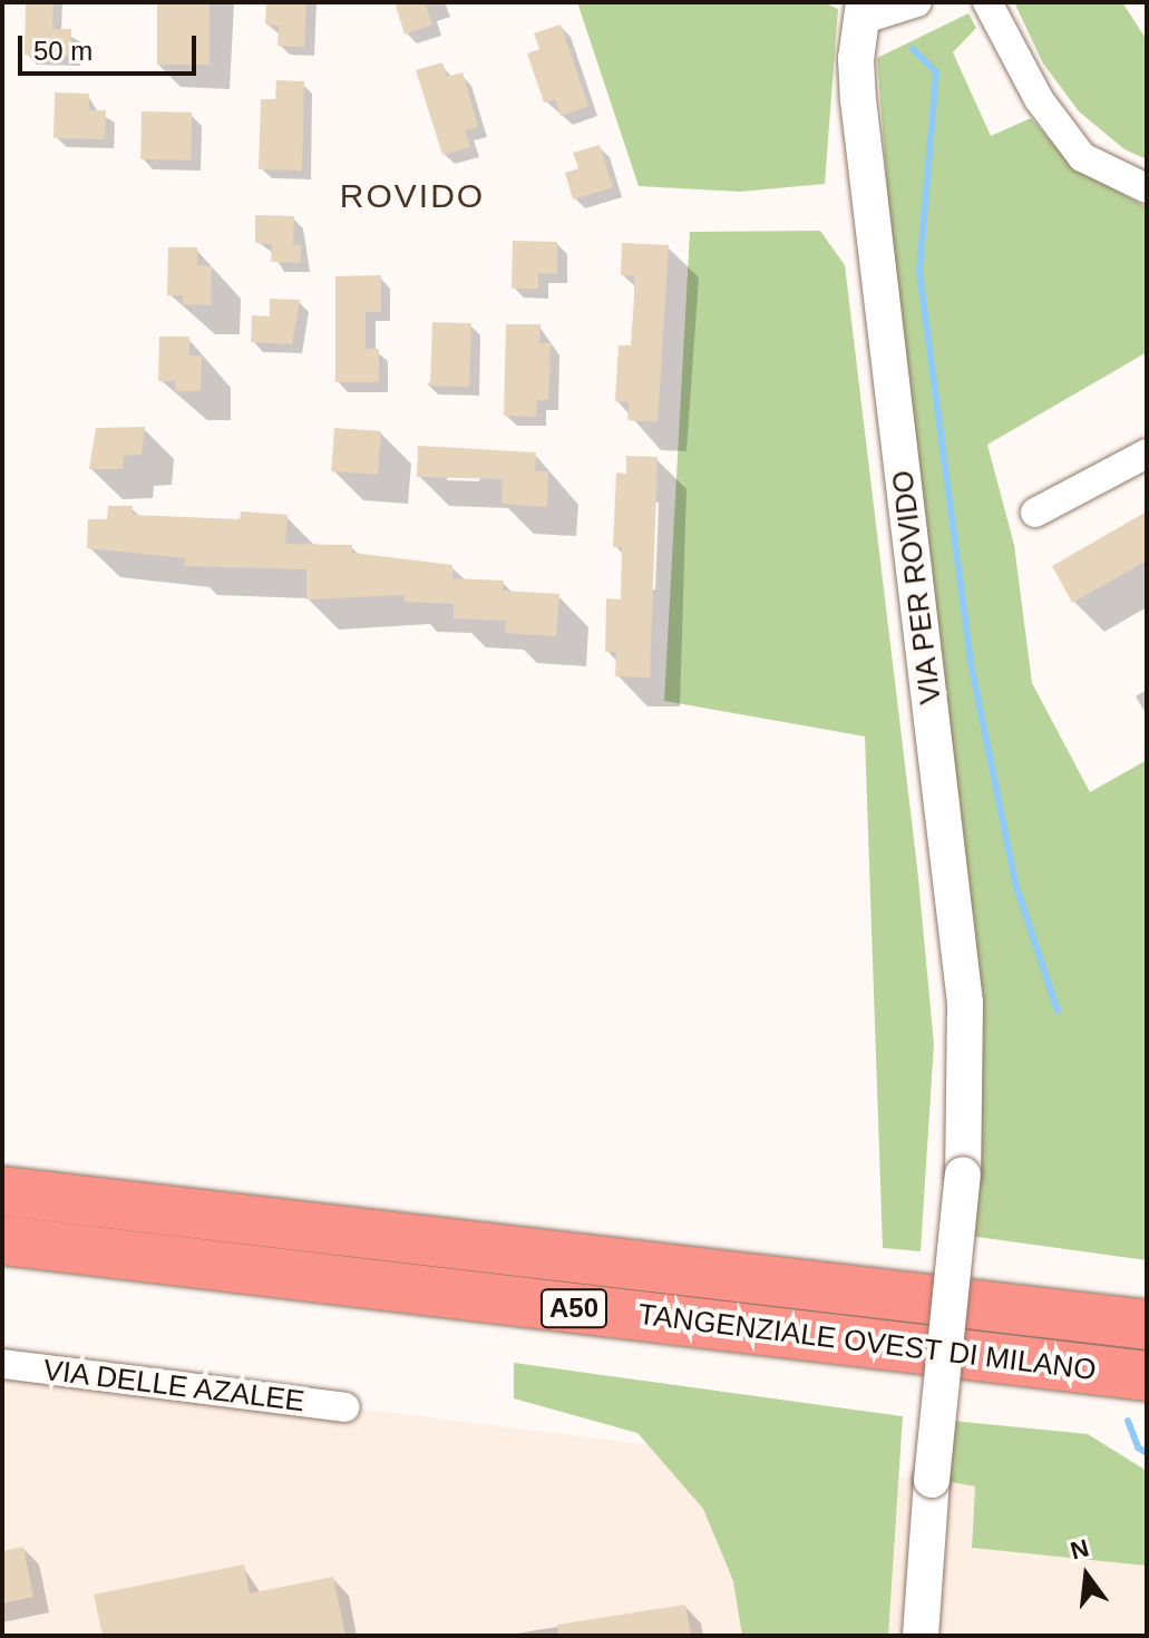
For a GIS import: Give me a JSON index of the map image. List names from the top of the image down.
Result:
{
  "streets": {
    "highway": ["A50", "TANGENZIALE OVEST DI MILANO"],
    "street": ["VIA PER ROVIDO", "VIA DELLE AZALEE"]
  },
  "districts": ["ROVIDO"],
  "scale_bar": "50 m",
  "north": "top"
}
